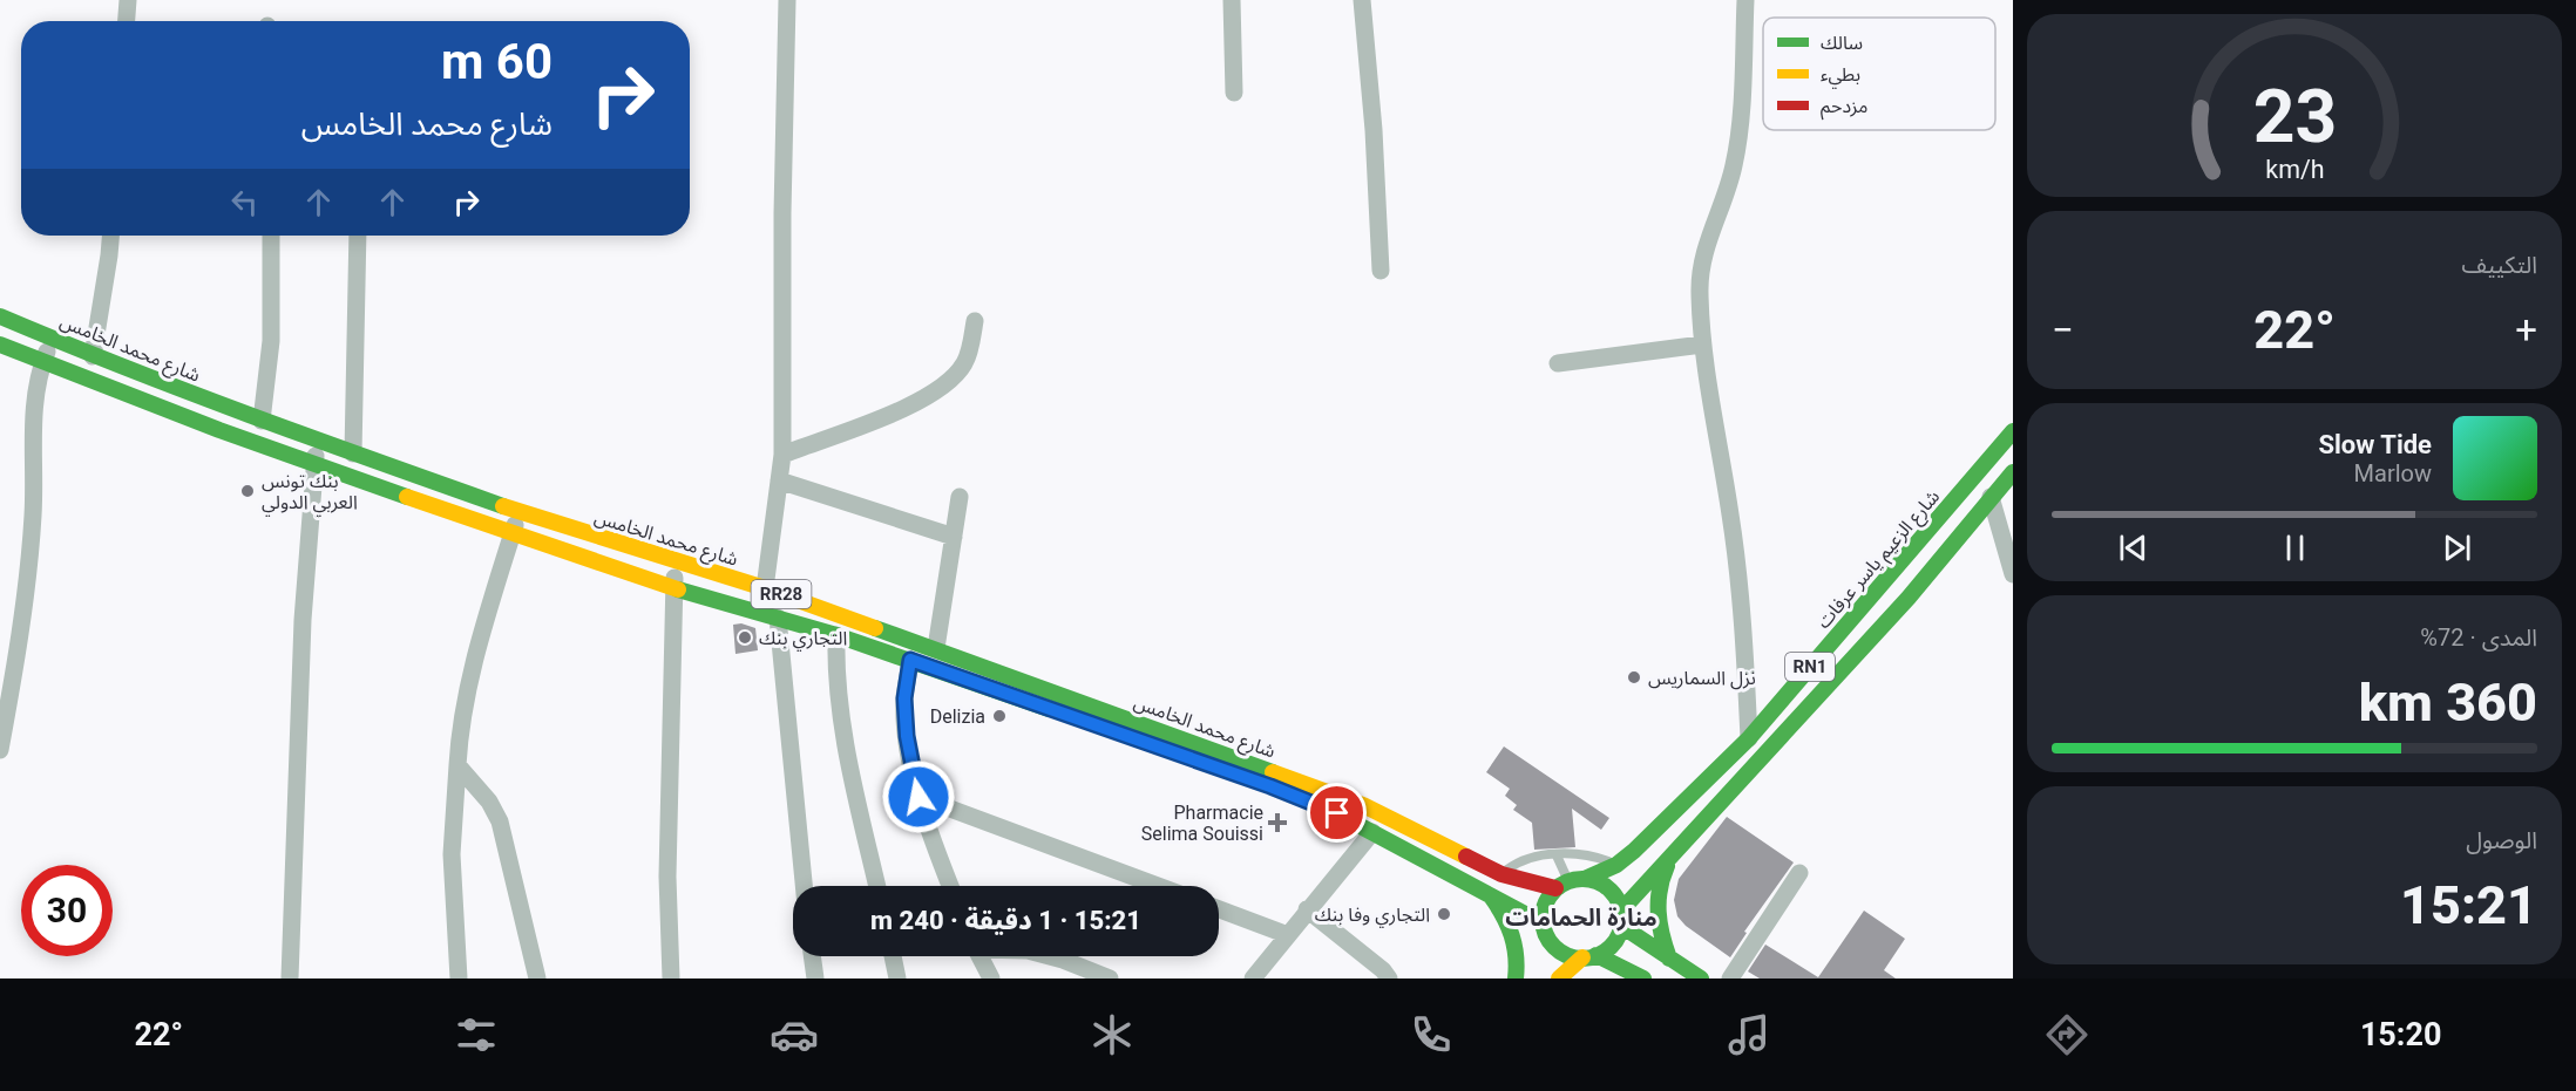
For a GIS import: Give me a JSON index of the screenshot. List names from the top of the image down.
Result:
{
  "streets": {
    "main road": [
      "شارع محمد الخامس",
      "شارع الزعيم ياسر عرفات",
      "RR28",
      "RN1"
    ]
  },
  "crossings": [
    ["شارع محمد الخامس", "شارع الزعيم ياسر عرفات"],
    ["شارع محمد الخامس", "RN1"],
    ["شارع الزعيم ياسر عرفات", "RN1"]
  ],
  "districts": ["منارة الحمامات"],
  "places": {
    "other": [
      "بنك تونس العربي الدولي",
      "التجاري بنك",
      "نزل السماريس",
      "Delizia",
      "التجاري وفا بنك"
    ],
    "health": ["Pharmacie Selima Souissi"]
  },
  "legend": ["سالك", "بطيء", "مزدحم"],
  "page": {
    "turn": ["60 m", "شارع محمد الخامس"],
    "tile": [
      "التكييف",
      ["المدى · 72%", "360 km"],
      ["الوصول", "15:21"]
    ],
    "heat": ["−", "22°", "+"],
    "song": ["Slow Tide", "Marlow"],
    "limit": "30",
    "trip": "15:21 · 1 دقيقة · 240 m",
    "tabs": ["15:20", "22°"],
    "gauge": ["23", "km/h"]
  }
}
